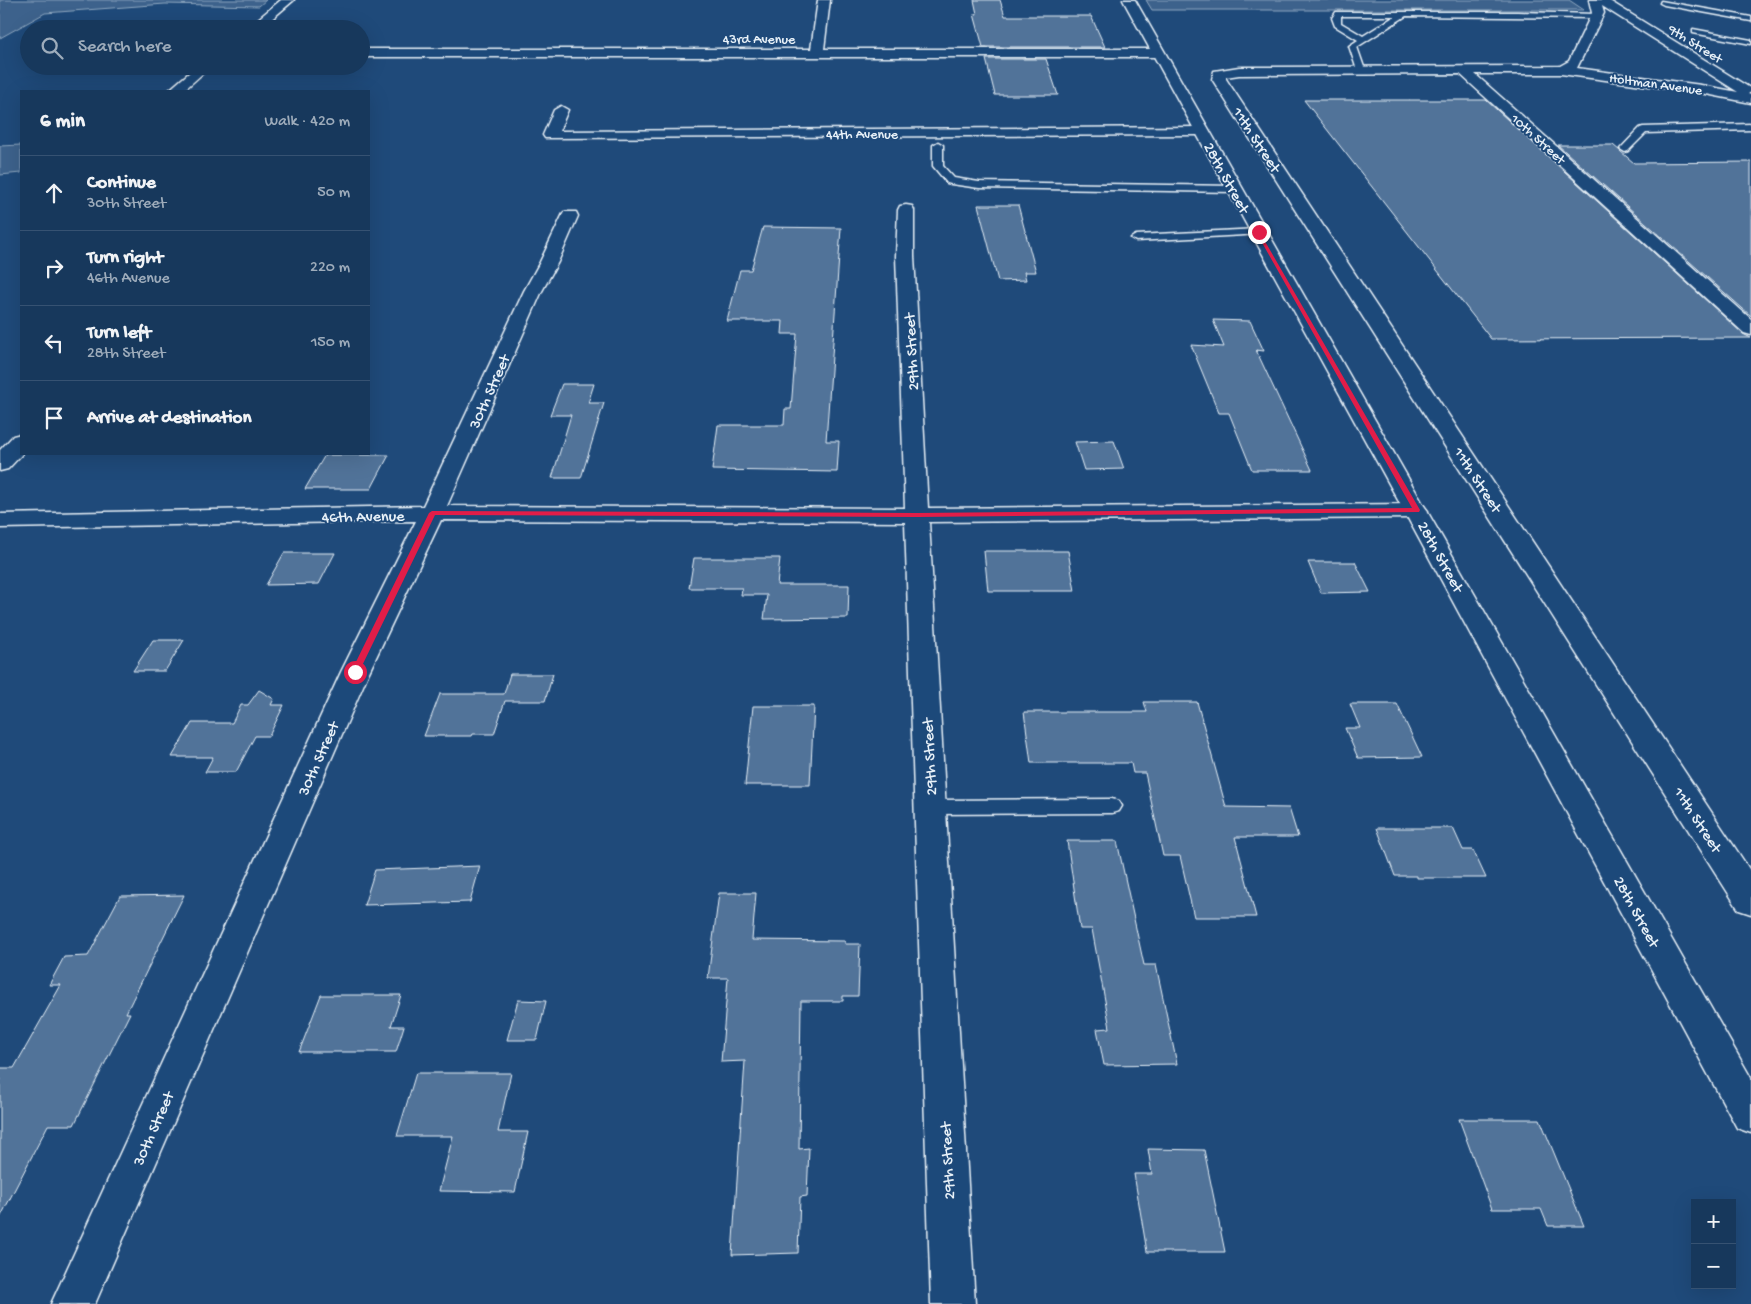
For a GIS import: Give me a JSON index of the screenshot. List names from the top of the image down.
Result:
{
  "streets": {
    "street": [
      "43rd Avenue",
      "9th Street",
      "Holtman Avenue",
      "44th Avenue",
      "10th Street",
      "11th Street",
      "28th Street",
      "29th Street",
      "30th Street",
      "46th Avenue"
    ]
  },
  "crossings": [
    ["43rd Avenue", "28th Street"],
    ["44th Avenue", "28th Street"],
    ["28th Street", "46th Avenue"],
    ["29th Street", "46th Avenue"],
    ["30th Street", "46th Avenue"]
  ],
  "page": {
    "search": "Search here",
    "heading": ["6 min", "Walk · 420 m"],
    "list": [
      ["Continue", "30th Street", "50 m"],
      ["Turn right", "46th Avenue", "220 m"],
      ["Turn left", "28th Street", "150 m"],
      "Arrive at destination"
    ],
    "map_buttons": ["+", "−"]
  }
}
